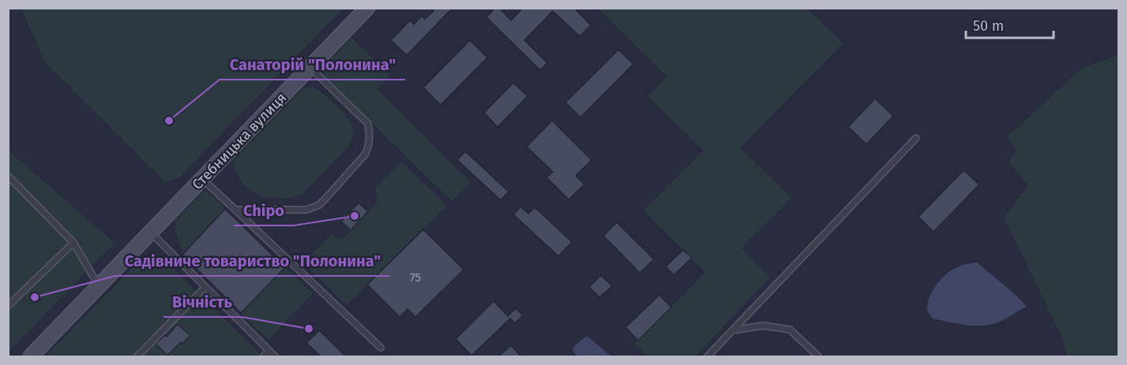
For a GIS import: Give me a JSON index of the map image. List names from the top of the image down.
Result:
{
  "streets": {
    "street": ["Стебницька вулиця"]
  },
  "places": [
    "Санаторій \"Полонина\"",
    "Chipo",
    "Садівниче товариство \"Полонина\"",
    "Вічність"
  ],
  "house_numbers": ["75"],
  "scale_bar": "50 m"
}
